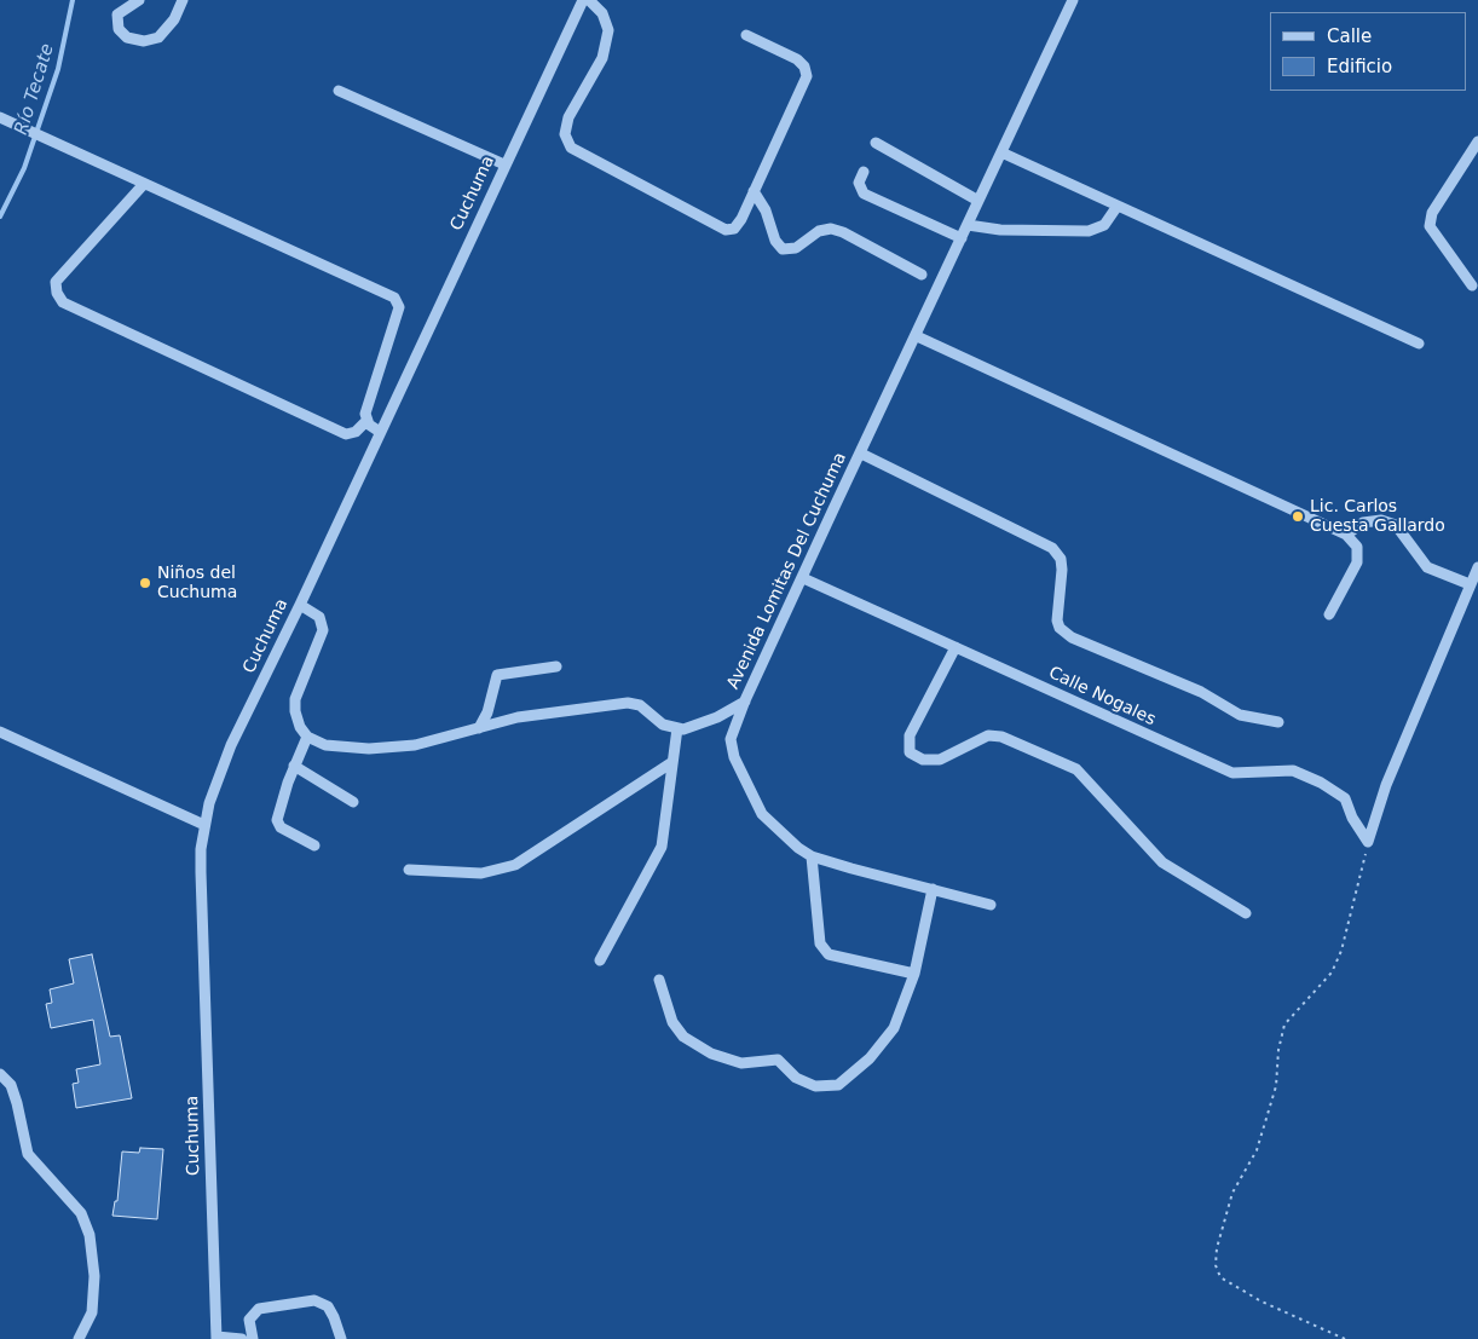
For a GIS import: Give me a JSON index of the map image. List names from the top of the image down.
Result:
{
  "streets": {
    "street": ["Cuchuma", "Avenida Lomitas Del Cuchuma", "Calle Nogales"]
  },
  "crossings": [
    ["Avenida Lomitas Del Cuchuma", "Calle Nogales"]
  ],
  "water": ["Río Tecate"],
  "places": ["Lic. Carlos Cuesta Gallardo", "Niños del Cuchuma"],
  "legend": ["Calle", "Edificio"]
}
